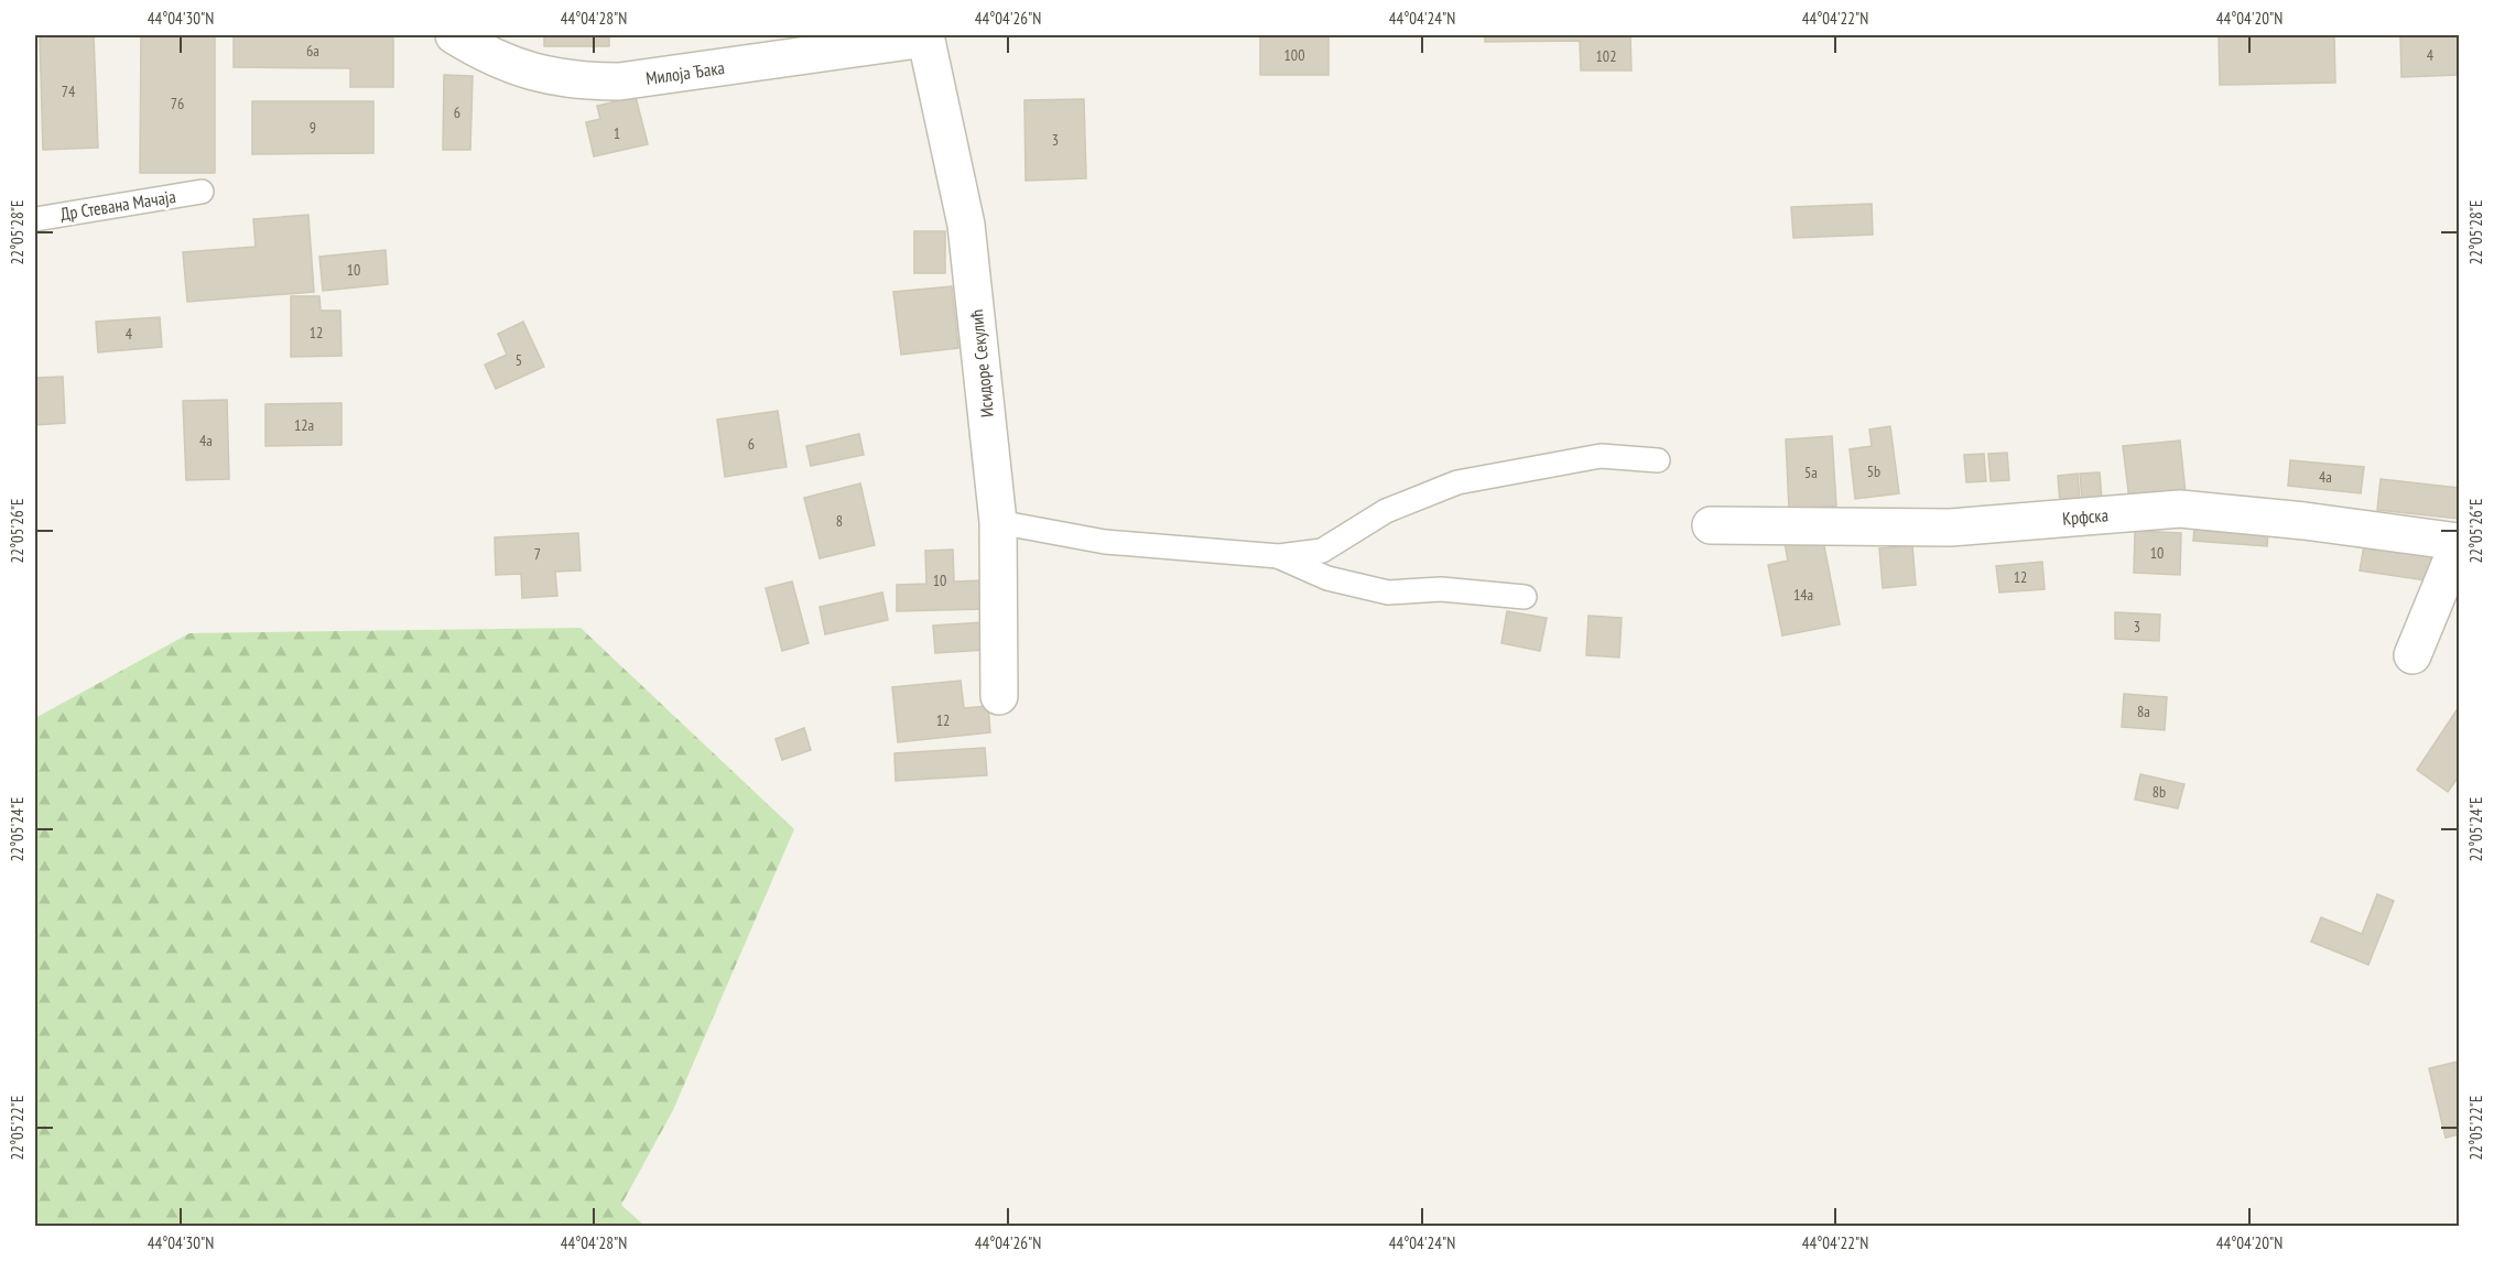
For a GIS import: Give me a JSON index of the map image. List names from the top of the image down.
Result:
{
  "streets": {
    "street": ["Милоја Ђака", "Исидоре Секулић", "Крфска"],
    "lane": ["Др Стевана Мачаја"]
  },
  "crossings": [
    ["Милоја Ђака", "Исидоре Секулић"]
  ],
  "house_numbers": [
    "6a",
    "100",
    "4",
    "102",
    "74",
    "76",
    "6",
    "9",
    "1",
    "3",
    "10",
    "12",
    "4",
    "5",
    "12a",
    "4a",
    "6",
    "5b",
    "5a",
    "4a",
    "8",
    "10",
    "7",
    "12",
    "10",
    "14a",
    "3",
    "8a",
    "12",
    "8b"
  ],
  "coordinates": [
    "44°04'30\"N",
    "44°04'28\"N",
    "44°04'26\"N",
    "44°04'24\"N",
    "44°04'22\"N",
    "44°04'20\"N",
    "22°05'28\"E",
    "22°05'26\"E",
    "22°05'24\"E",
    "22°05'22\"E"
  ]
}
